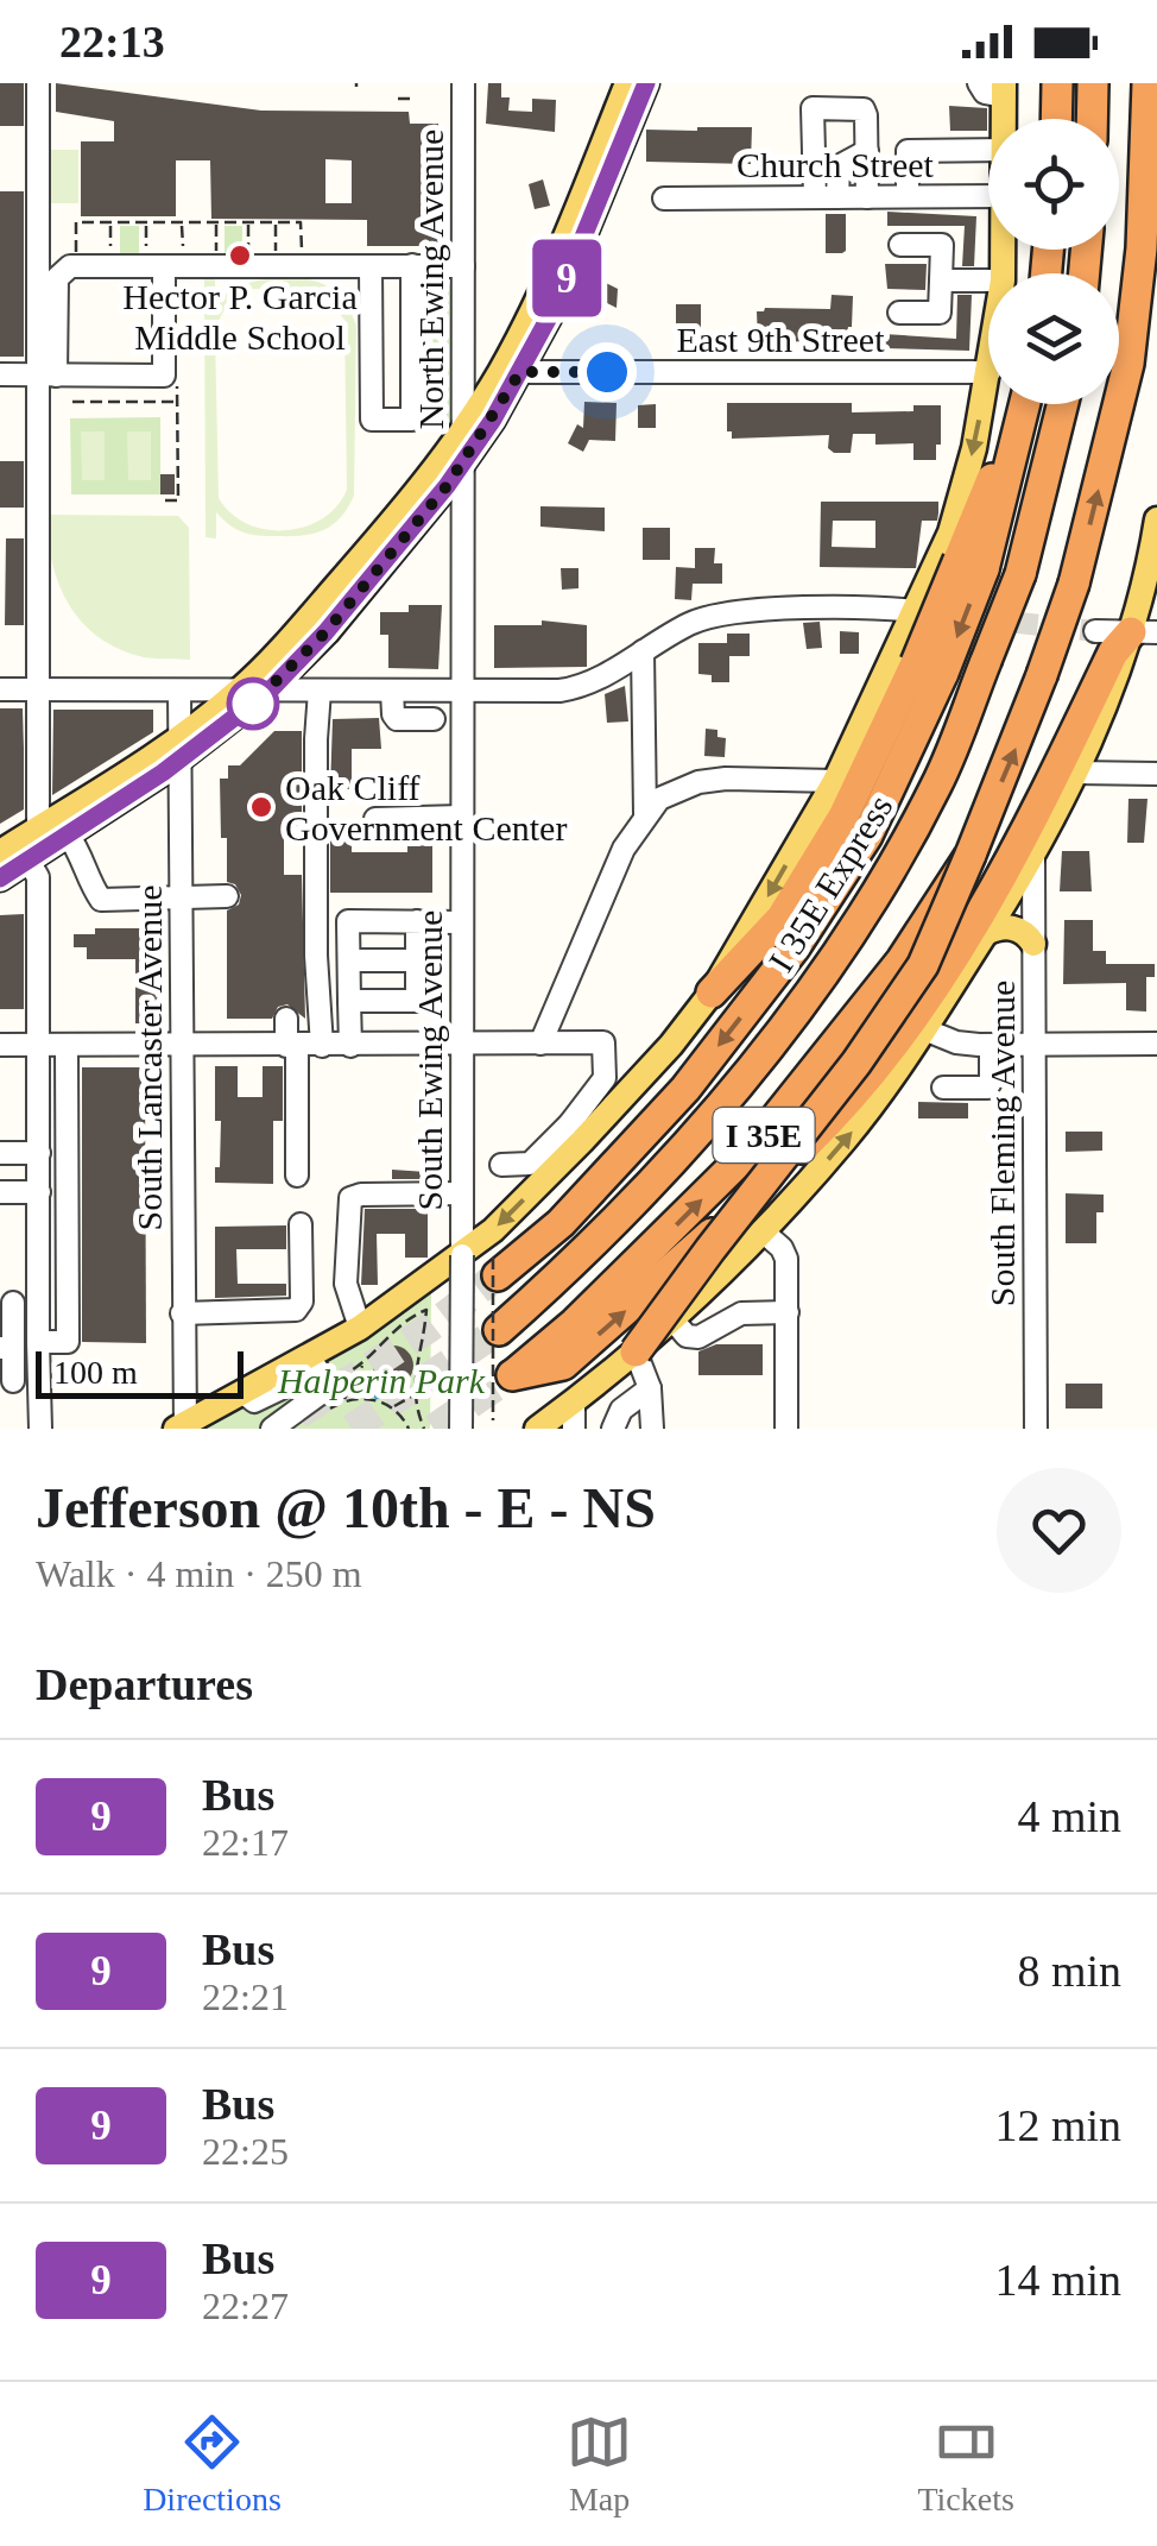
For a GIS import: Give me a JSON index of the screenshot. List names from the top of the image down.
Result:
{
  "streets": {
    "highway": ["I 35E Express", "I 35E"],
    "street": [
      "Church Street",
      "North Ewing Avenue",
      "East 9th Street",
      "South Lancaster Avenue",
      "South Ewing Avenue",
      "South Fleming Avenue"
    ]
  },
  "crossings": [
    ["North Ewing Avenue", "South Ewing Avenue"]
  ],
  "parks": ["Halperin Park"],
  "places": ["Hector P. Garcia Middle School", "Oak Cliff Government Center"],
  "lines": ["bus line 9"],
  "scale_bar": "100 m",
  "page": {
    "status": "22:13",
    "on_map": "9",
    "scale": "100 m",
    "heading": [
      ["Jefferson @ 10th - E - NS", "Walk · 4 min · 250 m"],
      "Departures"
    ],
    "list": [
      {
        "mark": "9",
        "name": "Bus",
        "note": "22:17",
        "value": "4 min"
      },
      {
        "mark": "9",
        "name": "Bus",
        "note": "22:21",
        "value": "8 min"
      },
      {
        "mark": "9",
        "name": "Bus",
        "note": "22:25",
        "value": "12 min"
      },
      {
        "mark": "9",
        "name": "Bus",
        "note": "22:27",
        "value": "14 min"
      }
    ],
    "tabs": ["Directions", "Map", "Tickets"]
  }
}
